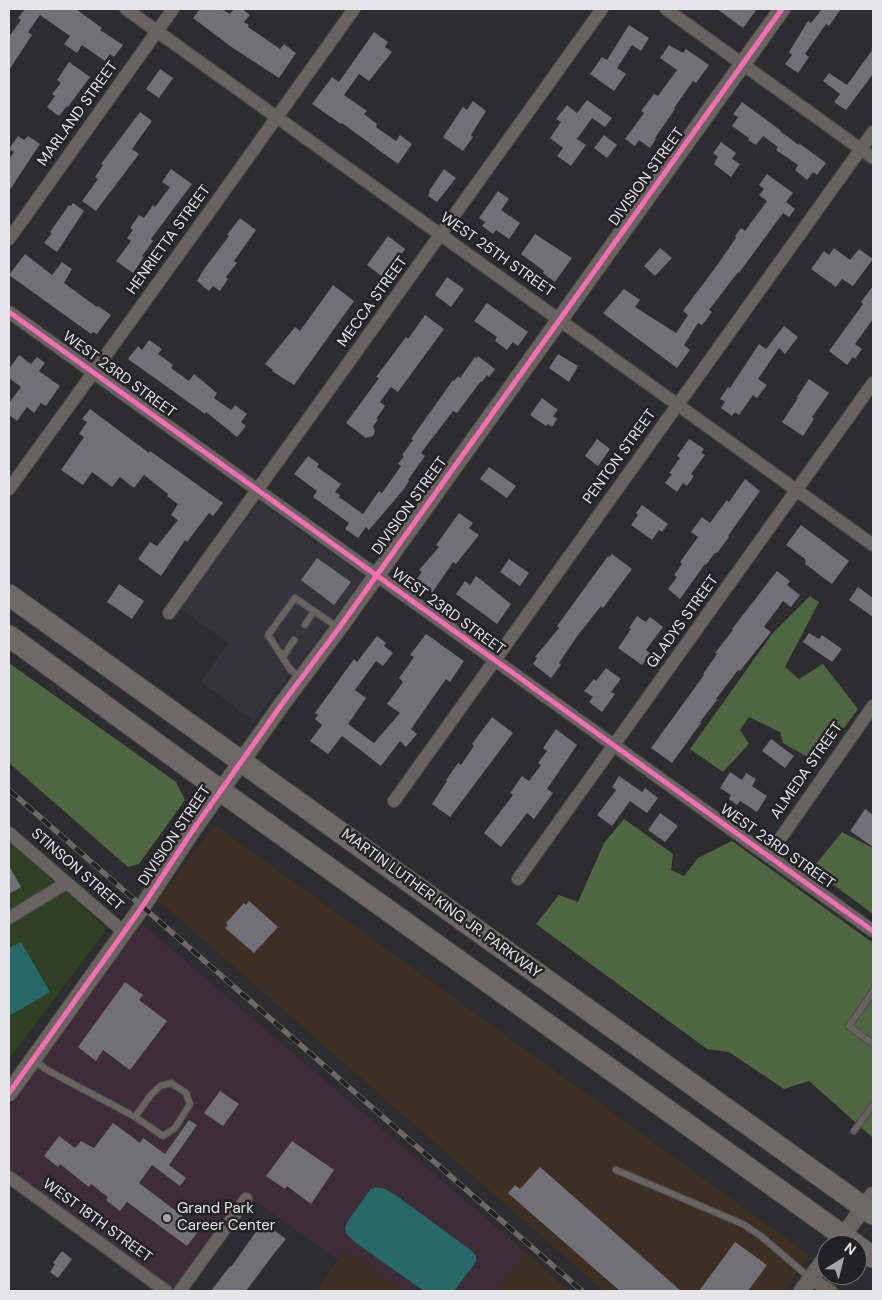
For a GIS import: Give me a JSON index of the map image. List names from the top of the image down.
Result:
{
  "streets": {
    "highway": ["MARTIN LUTHER KING JR. PARKWAY"],
    "street": [
      "MARLAND STREET",
      "DIVISION STREET",
      "HENRIETTA STREET",
      "WEST 25TH STREET",
      "MECCA STREET",
      "WEST 23RD STREET",
      "PENTON STREET",
      "GLADYS STREET",
      "ALMEDA STREET",
      "STINSON STREET",
      "WEST 18TH STREET"
    ]
  },
  "crossings": [
    ["MARLAND STREET", "WEST 25TH STREET"],
    ["DIVISION STREET", "WEST 25TH STREET"],
    ["DIVISION STREET", "WEST 23RD STREET"],
    ["DIVISION STREET", "STINSON STREET"],
    ["DIVISION STREET", "MARTIN LUTHER KING JR. PARKWAY"],
    ["HENRIETTA STREET", "WEST 25TH STREET"],
    ["HENRIETTA STREET", "WEST 23RD STREET"],
    ["WEST 25TH STREET", "MECCA STREET"],
    ["WEST 25TH STREET", "PENTON STREET"],
    ["WEST 25TH STREET", "GLADYS STREET"],
    ["MECCA STREET", "WEST 23RD STREET"],
    ["WEST 23RD STREET", "PENTON STREET"],
    ["WEST 23RD STREET", "GLADYS STREET"],
    ["WEST 23RD STREET", "ALMEDA STREET"]
  ],
  "places": ["Grand Park Career Center"],
  "north": "top right"
}
